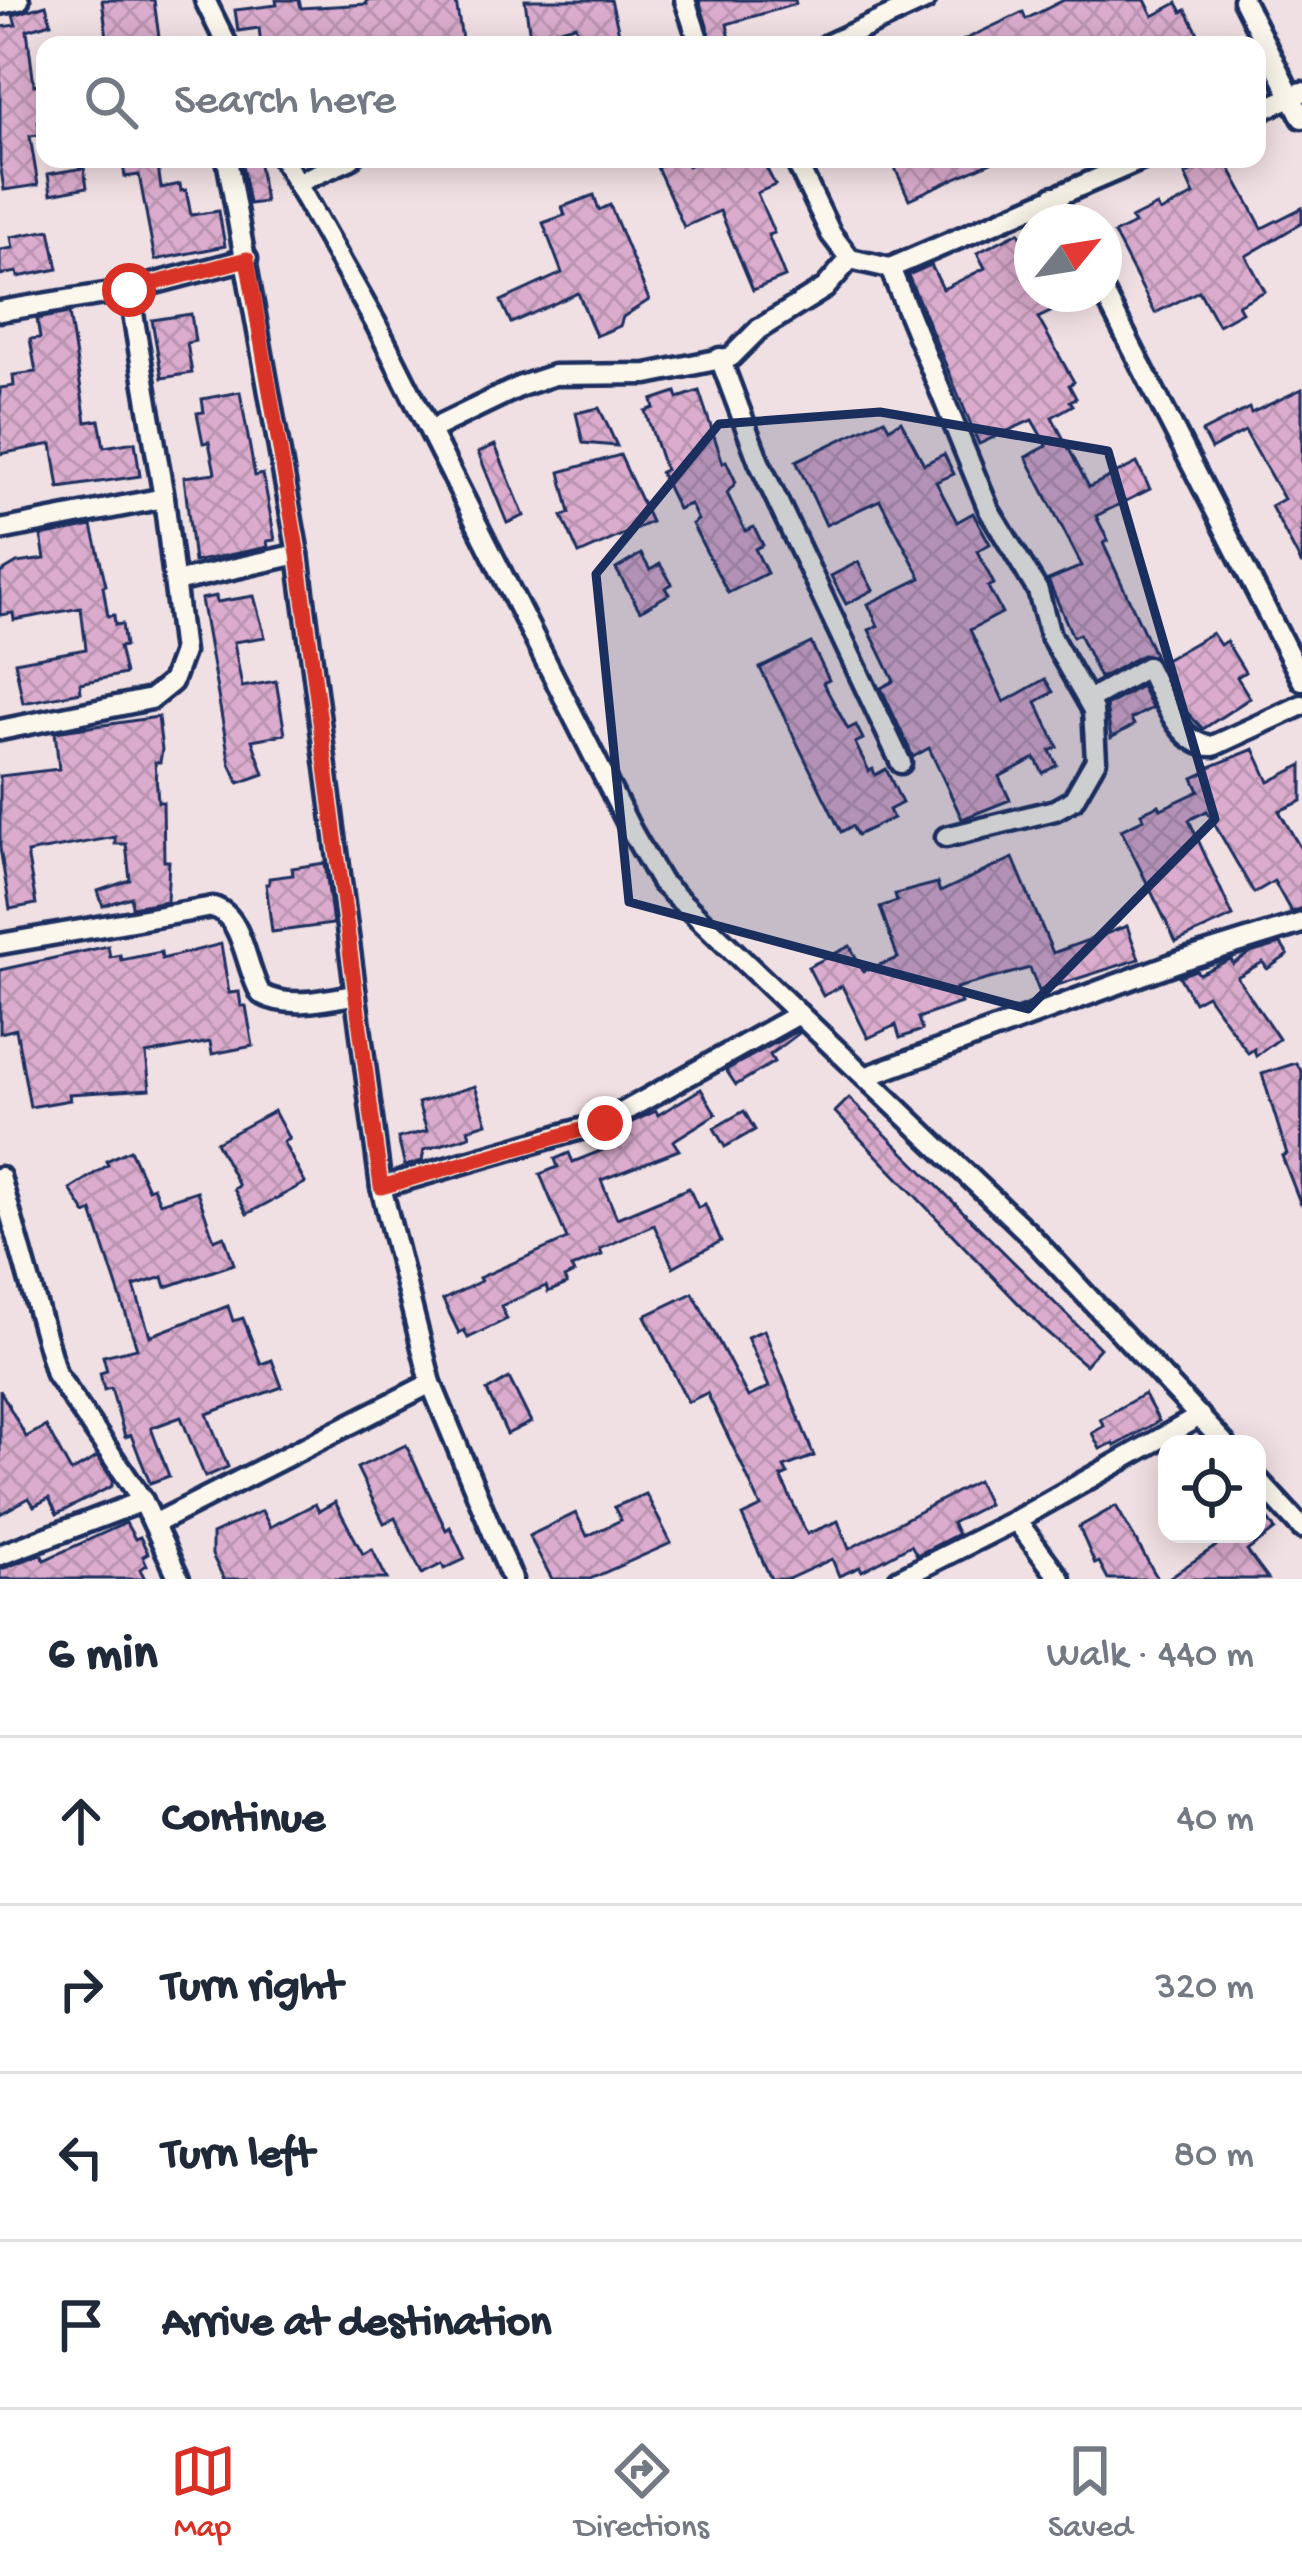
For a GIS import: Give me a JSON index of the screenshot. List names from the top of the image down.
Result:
{
  "north": "top right",
  "page": {
    "search": "Search here",
    "heading": ["6 min", "Walk · 440 m"],
    "list": [
      ["Continue", "40 m"],
      ["Turn right", "320 m"],
      ["Turn left", "80 m"],
      "Arrive at destination"
    ],
    "nav": ["Map", "Directions", "Saved"]
  }
}
